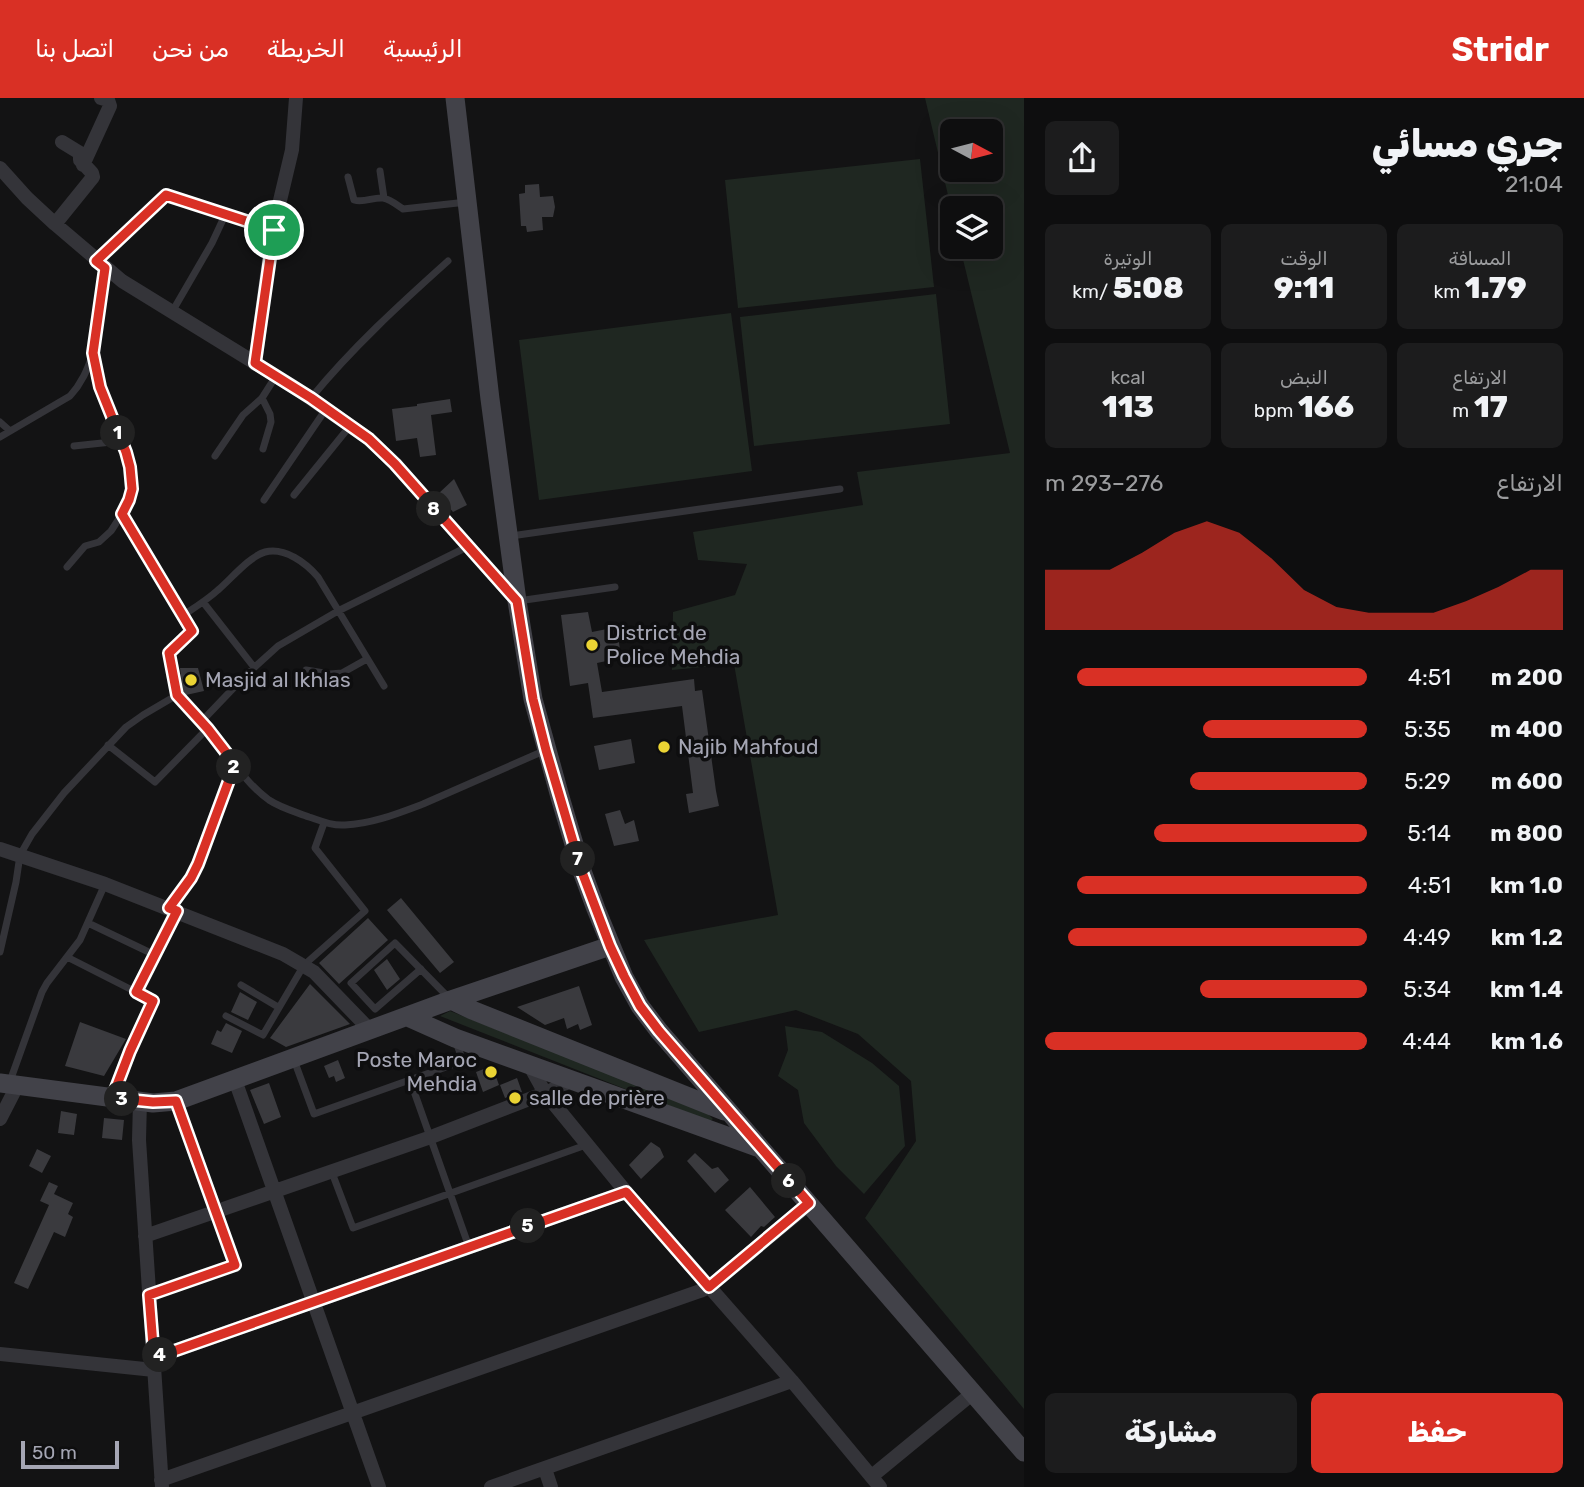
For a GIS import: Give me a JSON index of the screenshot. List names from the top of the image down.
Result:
{
  "places": [
    "District de Police Mehdia",
    "Masjid al Ikhlas",
    "Najib Mahfoud",
    "Poste Maroc Mehdia",
    "salle de prière"
  ],
  "scale_bar": "50 m",
  "north": "right",
  "page": {
    "header": "Stridr",
    "nav": [
      "الرئيسية",
      "الخريطة",
      "من نحن",
      "اتصل بنا"
    ],
    "heading": ["جري مسائي", "21:04"],
    "stats": [
      ["المسافة", "1.79 km"],
      ["الوقت", "9:11"],
      ["الوتيرة", "5:08 /km"],
      ["الارتفاع", "17 m"],
      ["النبض", "166 bpm"],
      ["kcal", "113"]
    ],
    "pins": [
      "1",
      "8",
      "2",
      "7",
      "3",
      "6",
      "5",
      "4"
    ],
    "chart": ["الارتفاع", "276–293 m"],
    "list": [
      {
        "name": "200 m",
        "note": "4:51"
      },
      {
        "name": "400 m",
        "note": "5:35"
      },
      {
        "name": "600 m",
        "note": "5:29"
      },
      {
        "name": "800 m",
        "note": "5:14"
      },
      {
        "name": "1.0 km",
        "note": "4:51"
      },
      {
        "name": "1.2 km",
        "note": "4:49"
      },
      {
        "name": "1.4 km",
        "note": "5:34"
      },
      {
        "name": "1.6 km",
        "note": "4:44"
      }
    ],
    "buttons": ["حفظ", "مشاركة"],
    "scale": "50 m"
  }
}
